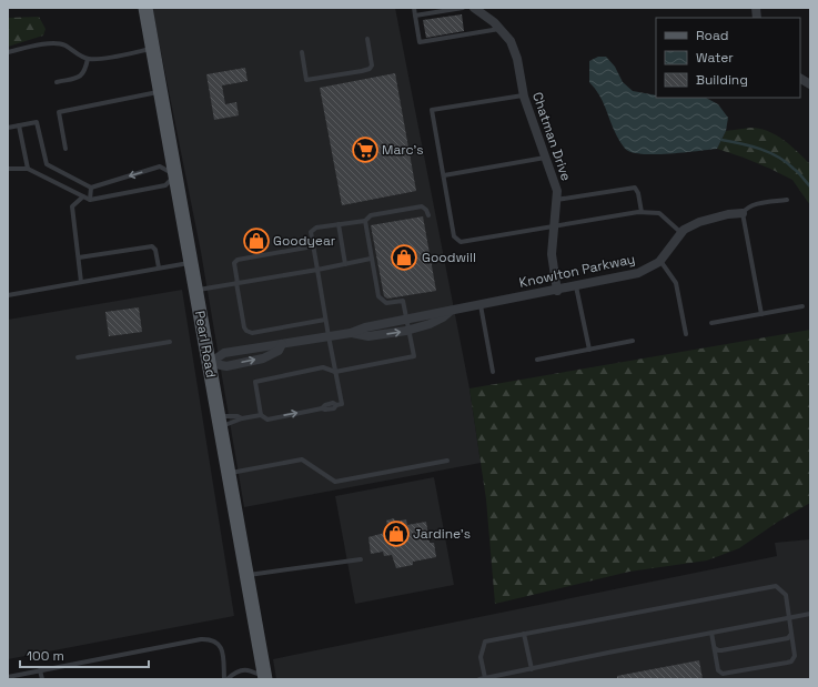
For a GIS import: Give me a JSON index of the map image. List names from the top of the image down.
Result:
{
  "streets": {
    "main road": ["Pearl Road"],
    "street": ["Chatman Drive", "Knowlton Parkway"]
  },
  "crossings": [
    ["Chatman Drive", "Knowlton Parkway"],
    ["Knowlton Parkway", "Pearl Road"]
  ],
  "places": {
    "supermarket": ["Marc's"],
    "shop": ["Goodyear", "Goodwill", "Jardine's"]
  },
  "legend": ["Road", "Water", "Building"],
  "scale_bar": "100 m"
}
